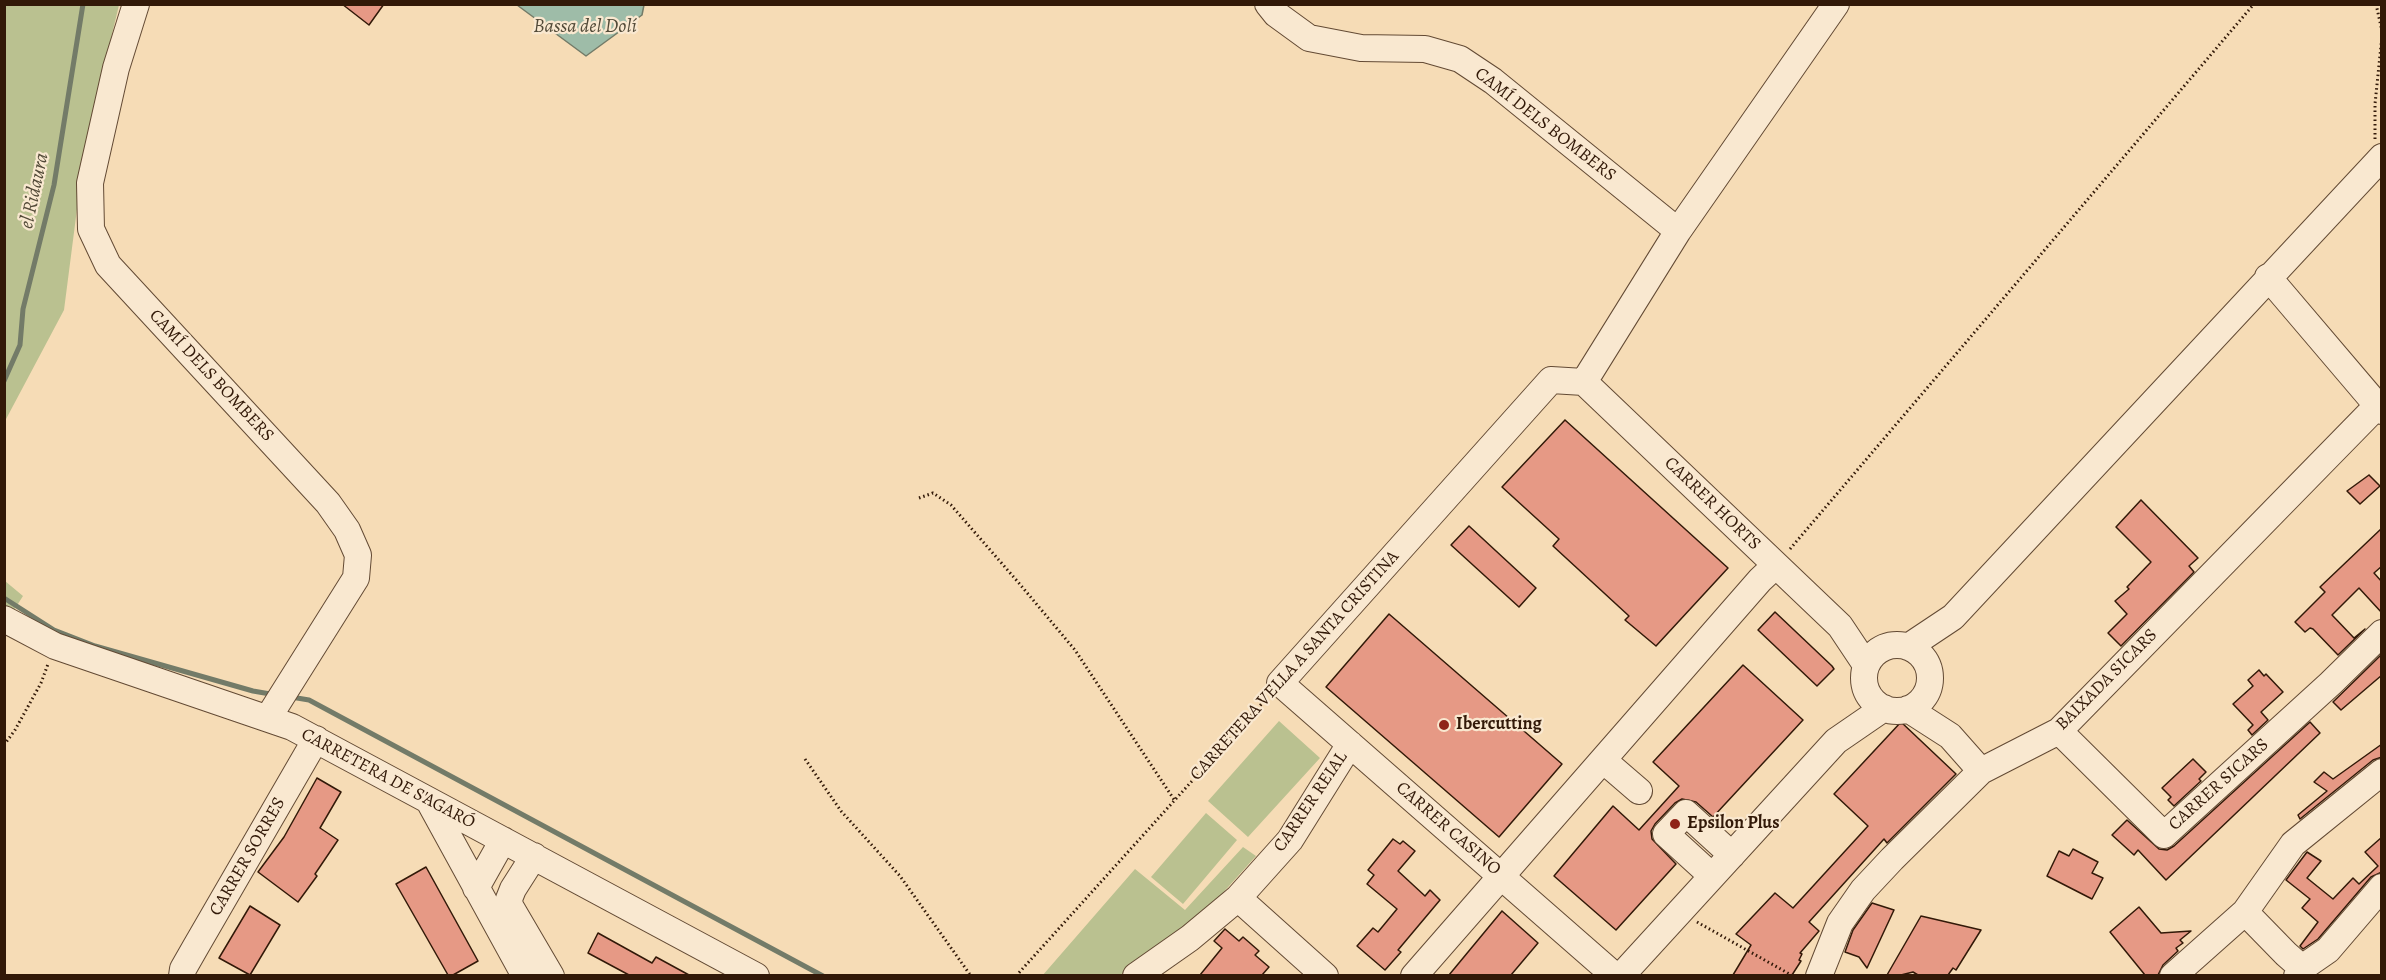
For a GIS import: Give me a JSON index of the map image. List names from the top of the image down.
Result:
{
  "streets": {
    "street": [
      "CAMÍ DELS BOMBERS",
      "CARRER HORTS",
      "CARRETERA VELLA A SANTA CRISTINA",
      "BAIXADA SICARS",
      "CARRETERA DE S'AGARÓ",
      "CARRER SICARS",
      "CARRER REIAL",
      "CARRER CASINO",
      "CARRER SORRES"
    ]
  },
  "crossings": [
    ["CAMÍ DELS BOMBERS", "CARRETERA DE S'AGARÓ"],
    ["CARRER HORTS", "CARRETERA VELLA A SANTA CRISTINA"],
    ["CARRETERA VELLA A SANTA CRISTINA", "CARRER CASINO"],
    ["BAIXADA SICARS", "CARRER SICARS"],
    ["CARRETERA DE S'AGARÓ", "CARRER SORRES"],
    ["CARRER REIAL", "CARRER CASINO"]
  ],
  "water": ["Bassa del Dolí", "el Ridaura"],
  "places": ["Ibercutting", "Epsilon Plus"]
}
